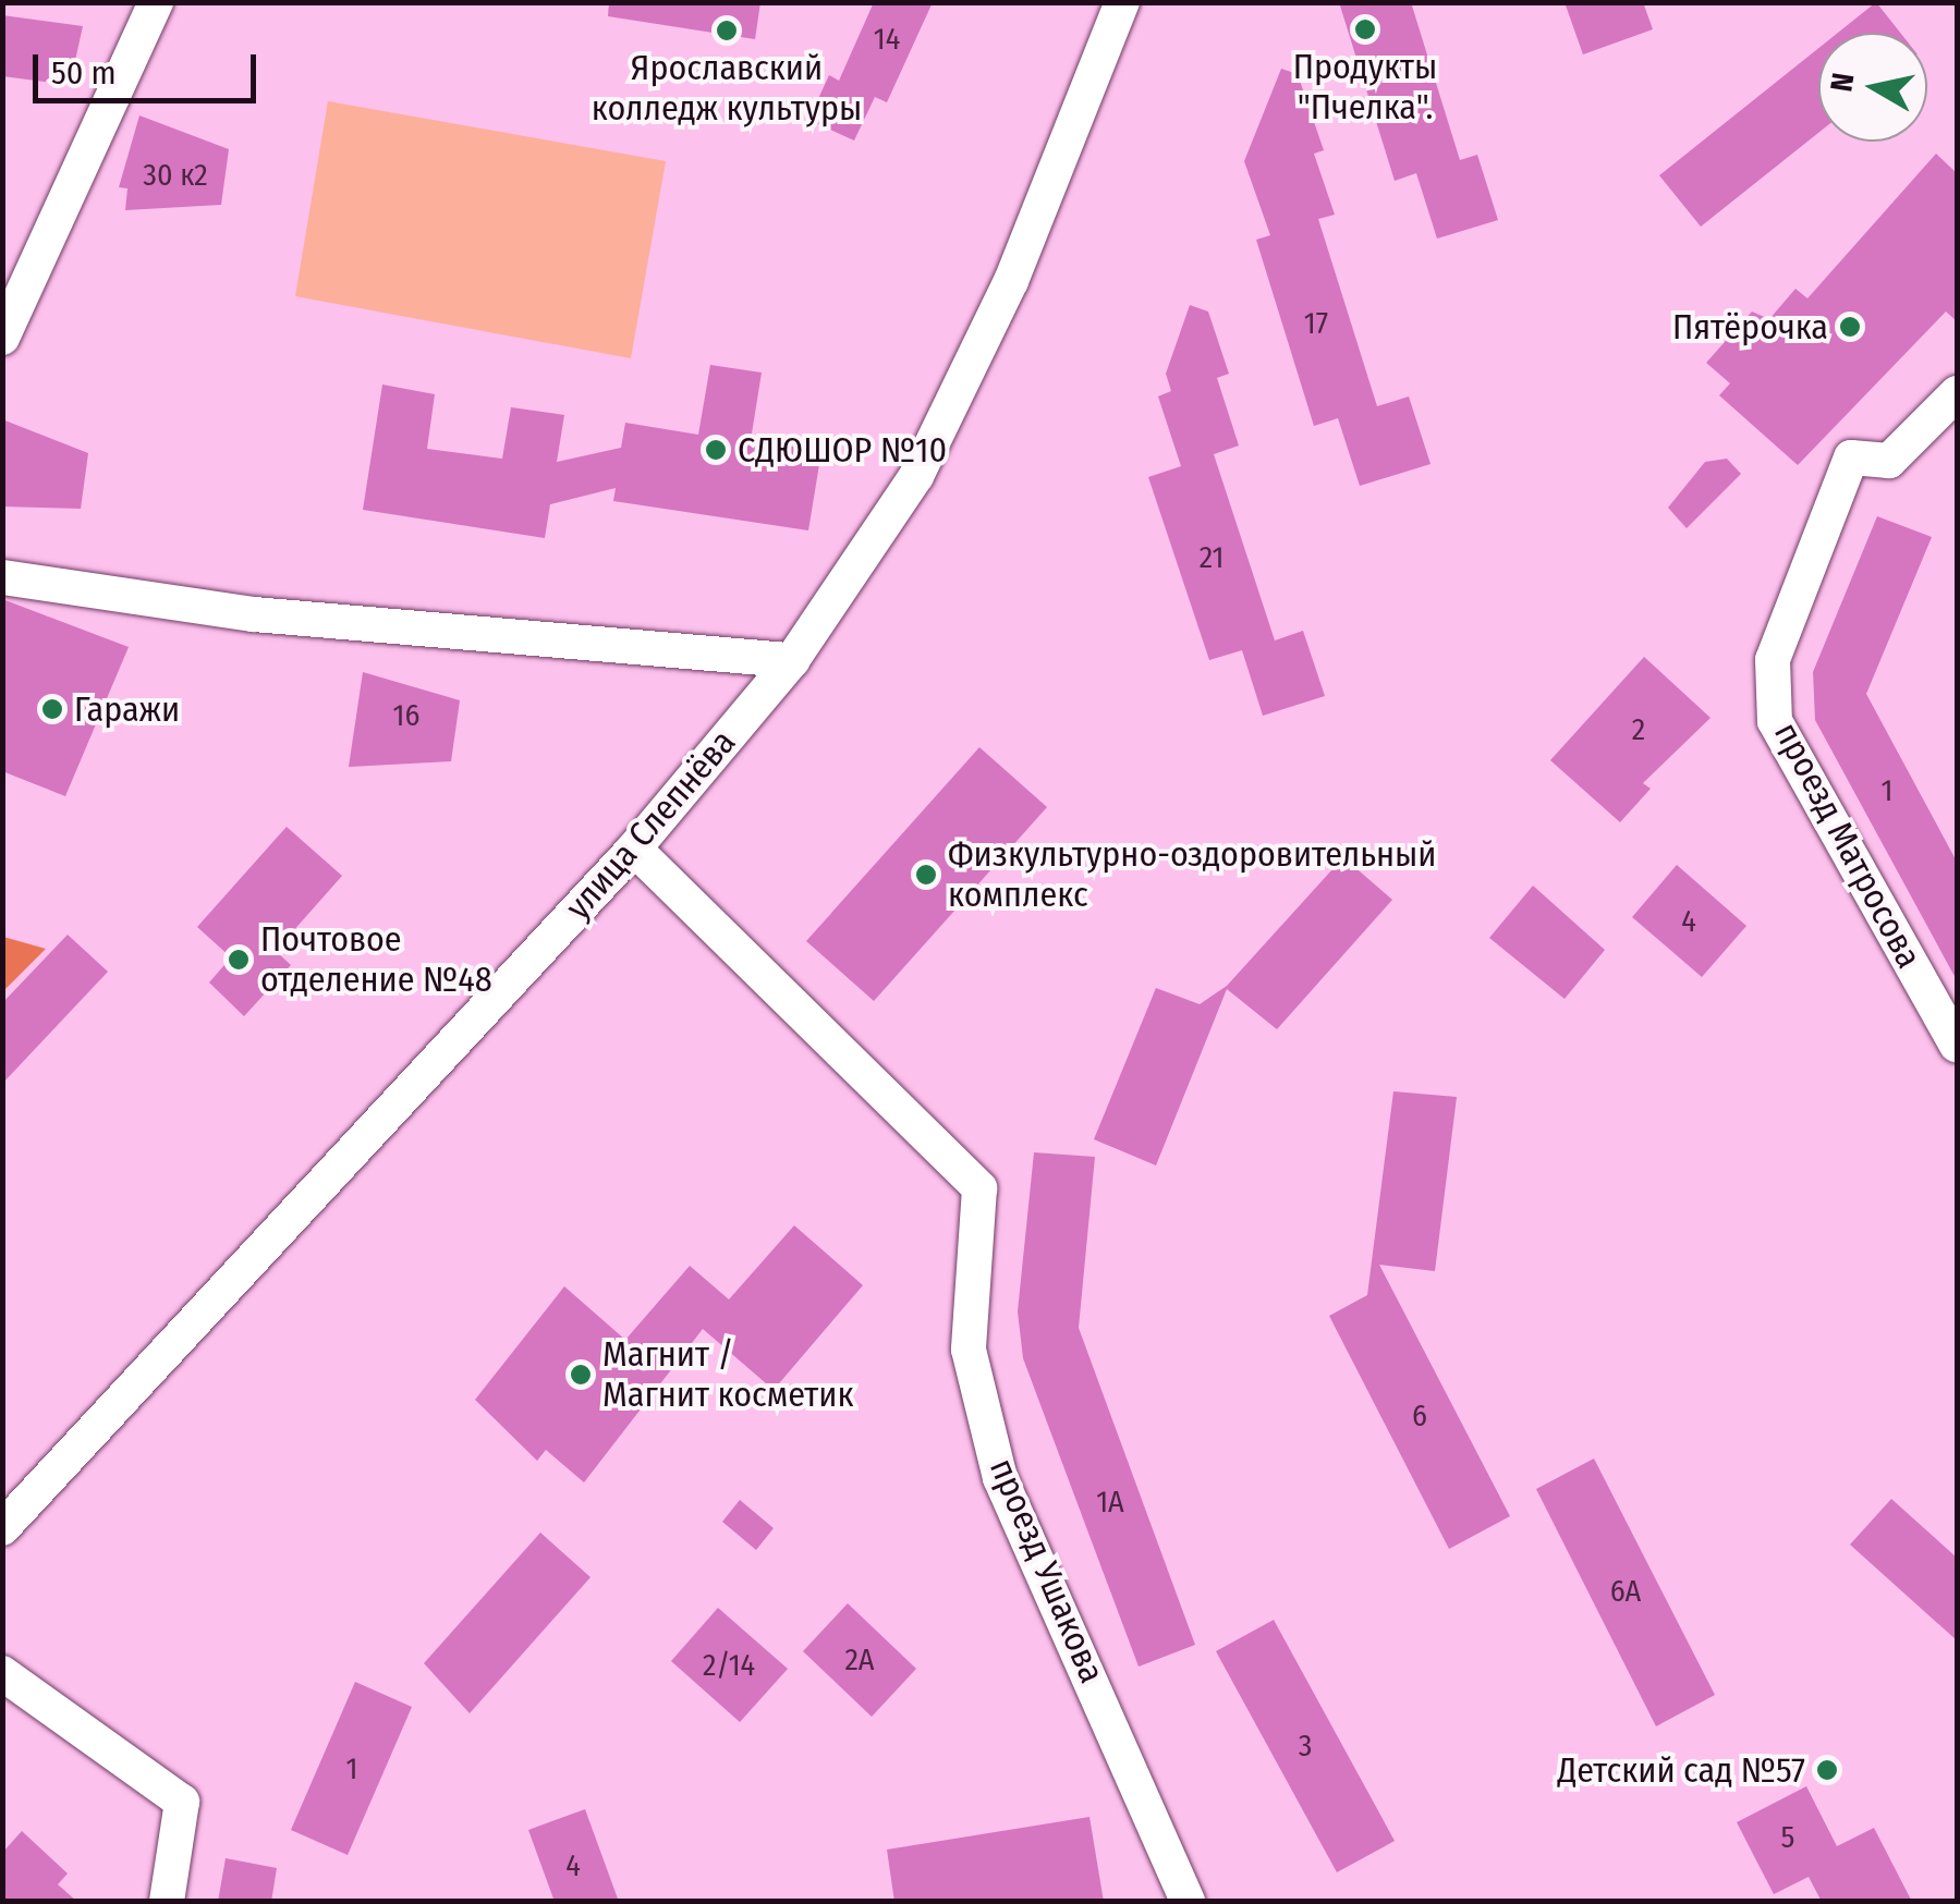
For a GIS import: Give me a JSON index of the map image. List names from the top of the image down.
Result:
{
  "streets": {
    "street": ["улица Слепнёва", "проезд Матросова", "проезд Ушакова"]
  },
  "crossings": [
    ["улица Слепнёва", "проезд Ушакова"]
  ],
  "places": [
    "Продукты \"Пчелка\".",
    "Ярославский колледж культуры",
    "Пятёрочка",
    "СДЮШОР №10",
    "Гаражи",
    "Физкультурно-оздоровительный комплекс",
    "Почтовое отделение №48",
    "Магнит / Магнит косметик",
    "Детский сад №57"
  ],
  "house_numbers": [
    "14",
    "30 к2",
    "17",
    "21",
    "16",
    "2",
    "1",
    "4",
    "6",
    "1А",
    "6А",
    "2А",
    "2/14",
    "3",
    "1",
    "5",
    "4"
  ],
  "scale_bar": "50 m",
  "north": "left"
}
